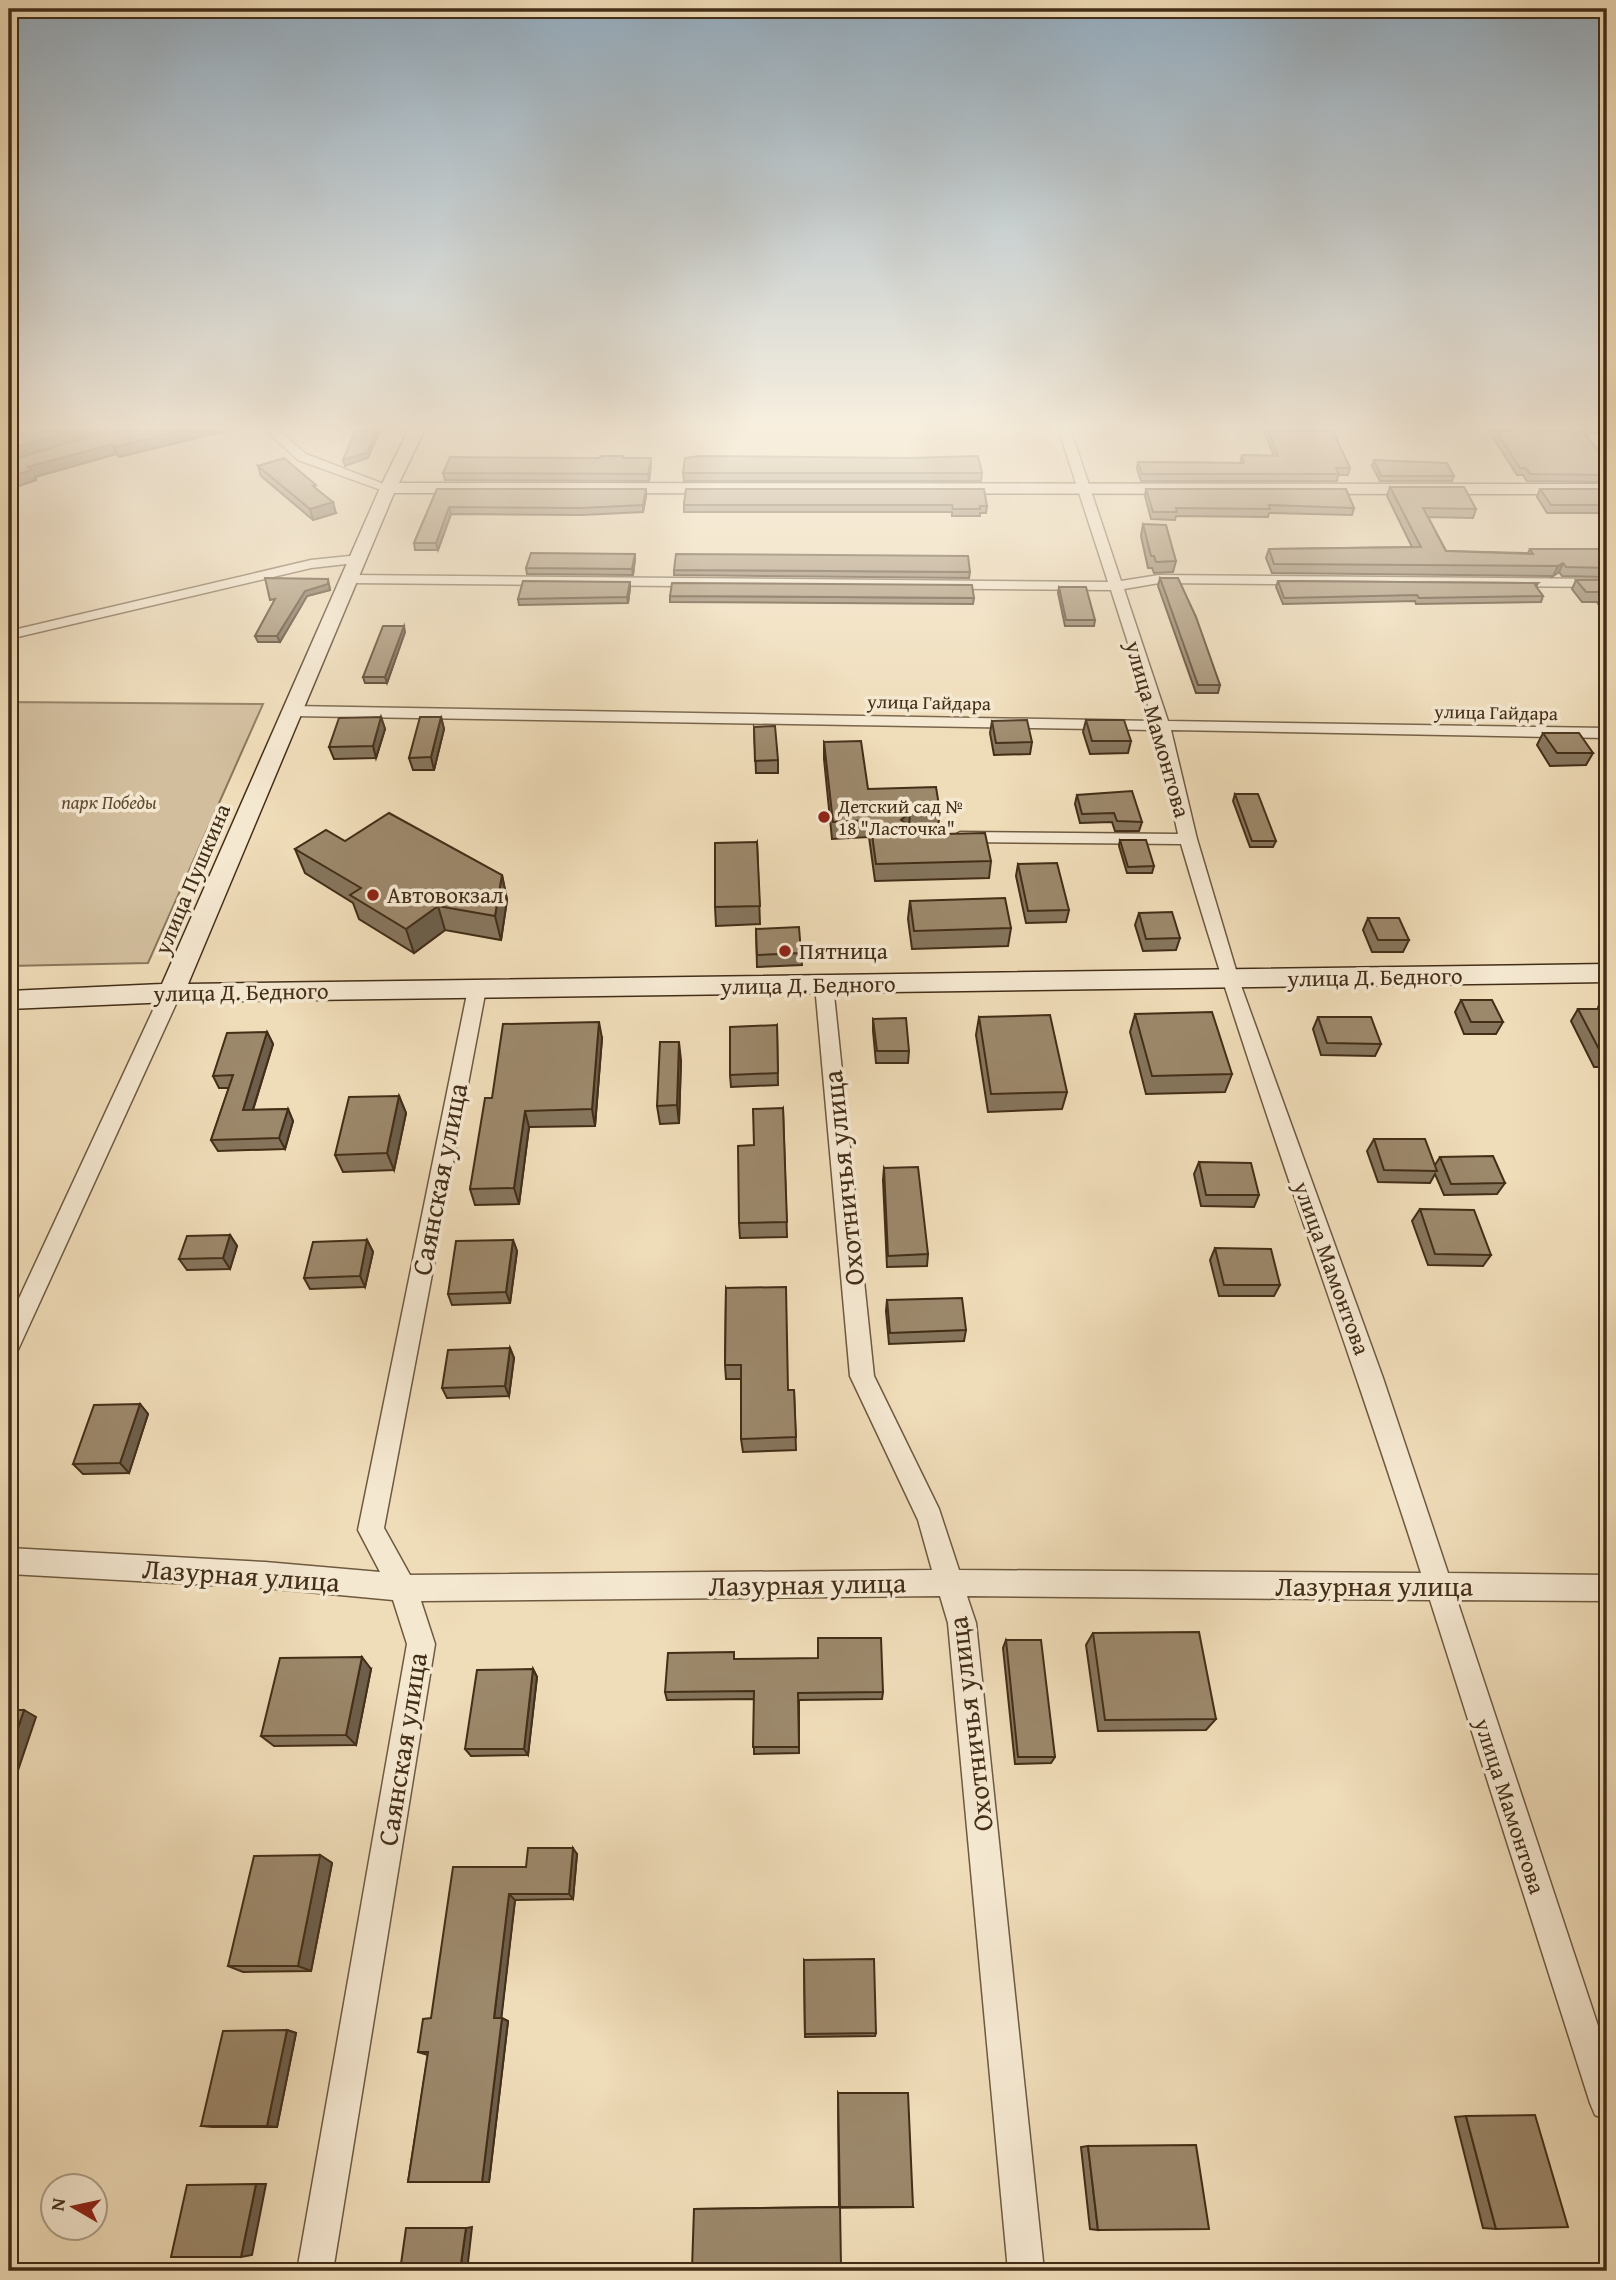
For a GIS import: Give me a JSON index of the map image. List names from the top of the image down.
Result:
{
  "streets": {
    "street": [
      "улица Гайдара",
      "улица Мамонтова",
      "улица Пушкина",
      "улица Д. Бедного",
      "Охотничья улица",
      "Саянская улица",
      "Лазурная улица"
    ]
  },
  "crossings": [
    ["улица Гайдара", "улица Мамонтова"],
    ["улица Гайдара", "улица Пушкина"],
    ["улица Мамонтова", "улица Д. Бедного"],
    ["улица Мамонтова", "Лазурная улица"],
    ["улица Пушкина", "улица Д. Бедного"],
    ["улица Д. Бедного", "Охотничья улица"],
    ["улица Д. Бедного", "Саянская улица"],
    ["Охотничья улица", "Лазурная улица"],
    ["Саянская улица", "Лазурная улица"]
  ],
  "parks": ["парк Победы"],
  "places": ["Детский сад № 18 \"Ласточка\"", "Автовокзал", "Пятница"],
  "north": "left"
}
